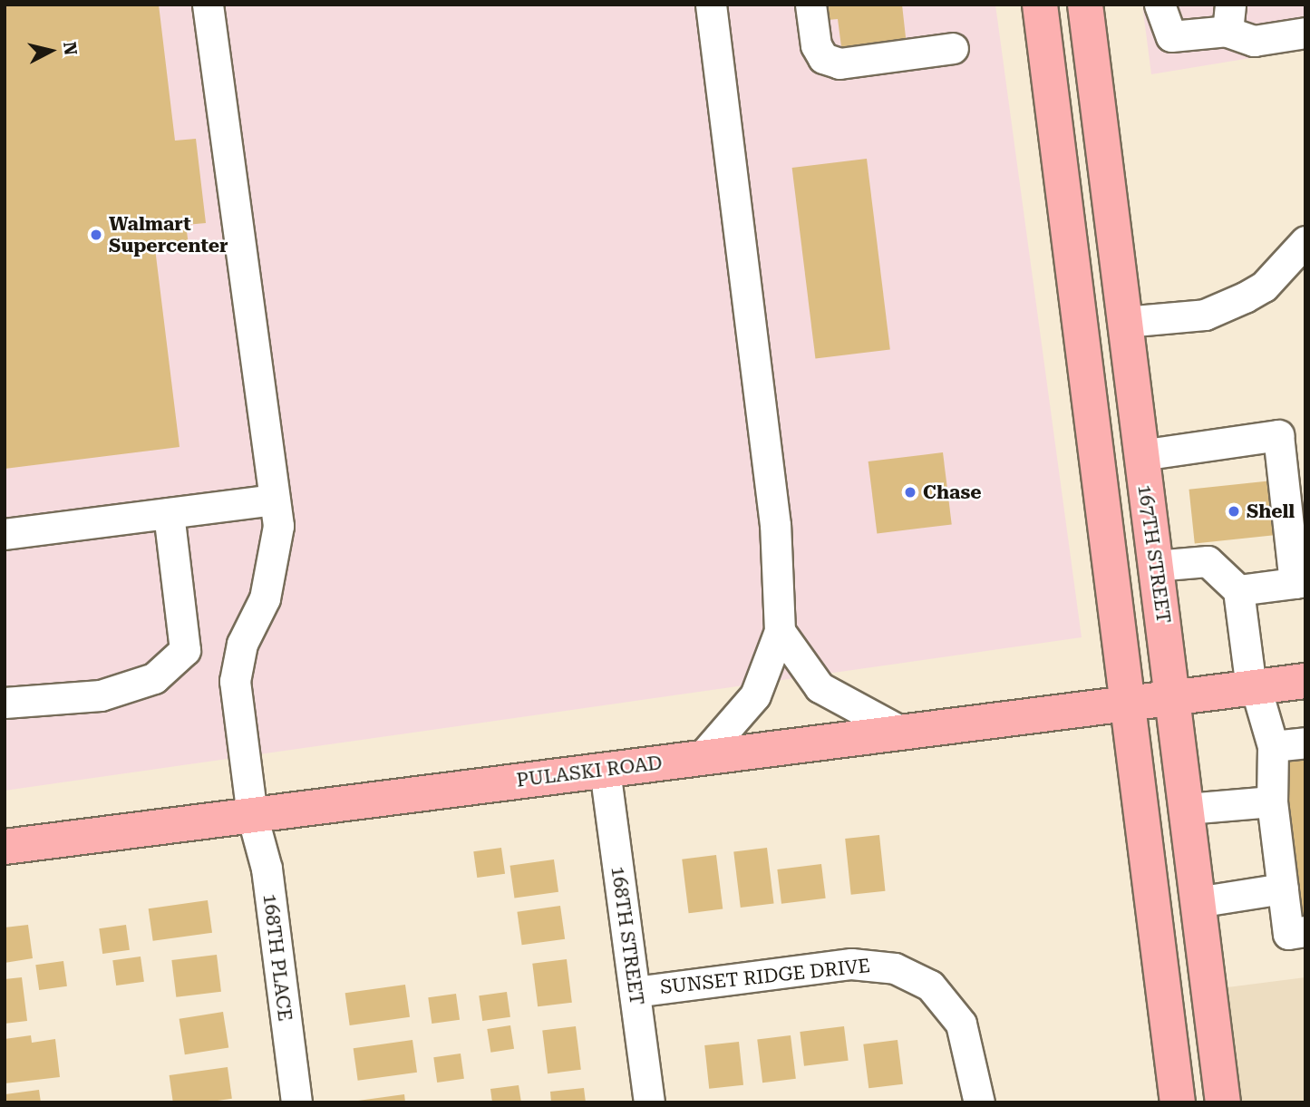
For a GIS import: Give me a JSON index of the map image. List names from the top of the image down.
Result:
{
  "streets": {
    "main road": ["167TH STREET", "PULASKI ROAD"],
    "street": ["168TH STREET", "168TH PLACE", "SUNSET RIDGE DRIVE"]
  },
  "crossings": [
    ["167TH STREET", "PULASKI ROAD"],
    ["PULASKI ROAD", "168TH STREET"],
    ["PULASKI ROAD", "168TH PLACE"],
    ["168TH STREET", "SUNSET RIDGE DRIVE"]
  ],
  "places": ["Walmart Supercenter", "Chase", "Shell"],
  "north": "right"
}
